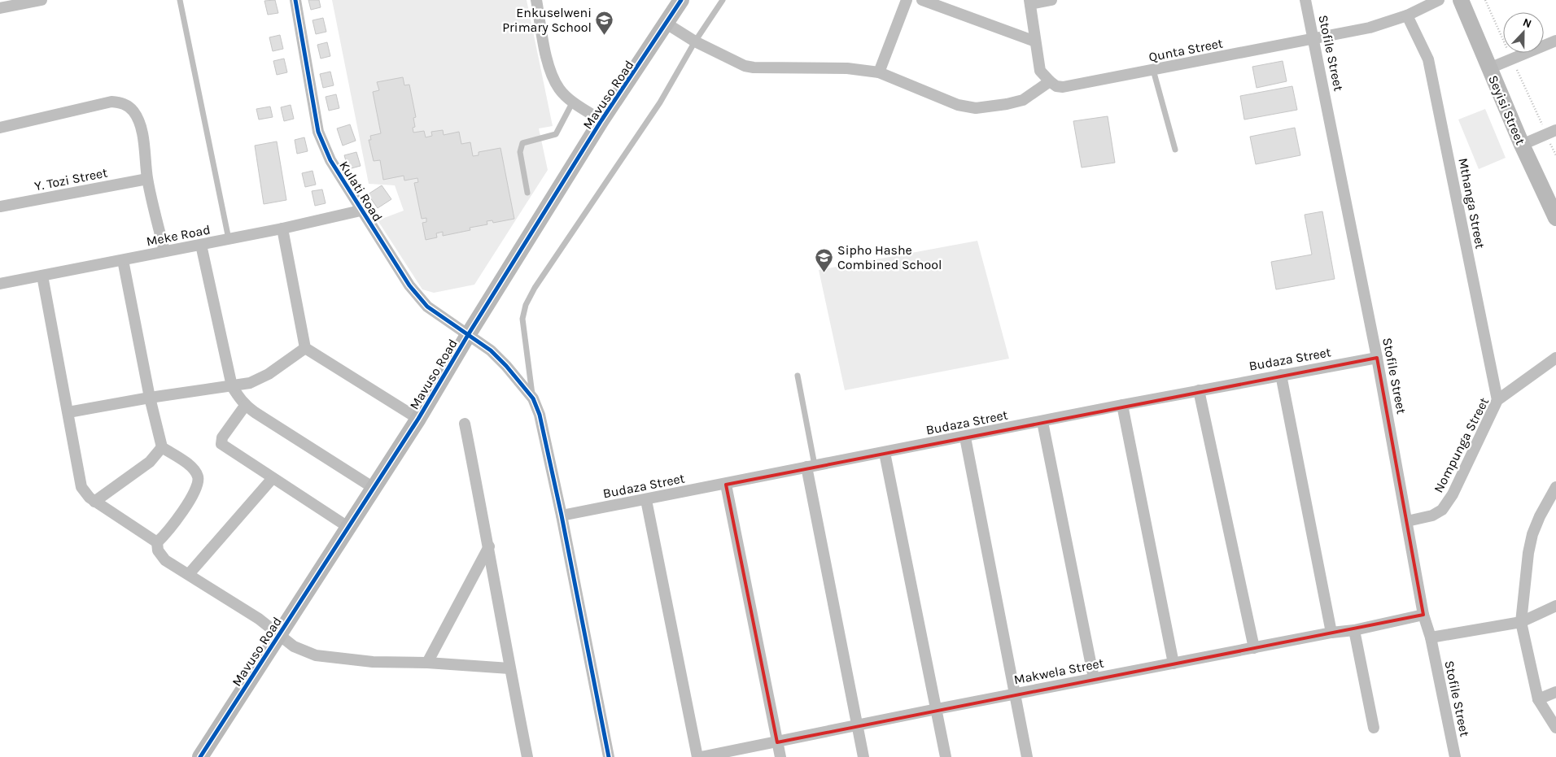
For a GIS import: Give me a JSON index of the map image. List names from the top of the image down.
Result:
{
  "streets": {
    "street": [
      "Qunta Street",
      "Stofile Street",
      "Mavuso Road",
      "Seyisi Street",
      "Y. Tozi Street",
      "Kulati Road",
      "Mthanga Street",
      "Meke Road",
      "Budaza Street",
      "Nompunga Street",
      "Makwela Street"
    ]
  },
  "crossings": [
    ["Qunta Street", "Stofile Street"],
    ["Qunta Street", "Mthanga Street"],
    ["Stofile Street", "Budaza Street"],
    ["Stofile Street", "Nompunga Street"],
    ["Stofile Street", "Makwela Street"],
    ["Mavuso Road", "Kulati Road"],
    ["Kulati Road", "Meke Road"],
    ["Kulati Road", "Budaza Street"],
    ["Mthanga Street", "Nompunga Street"]
  ],
  "places": {
    "school or university": ["Enkuselweni Primary School", "Sipho Hashe Combined School"]
  },
  "north": "top"
}
